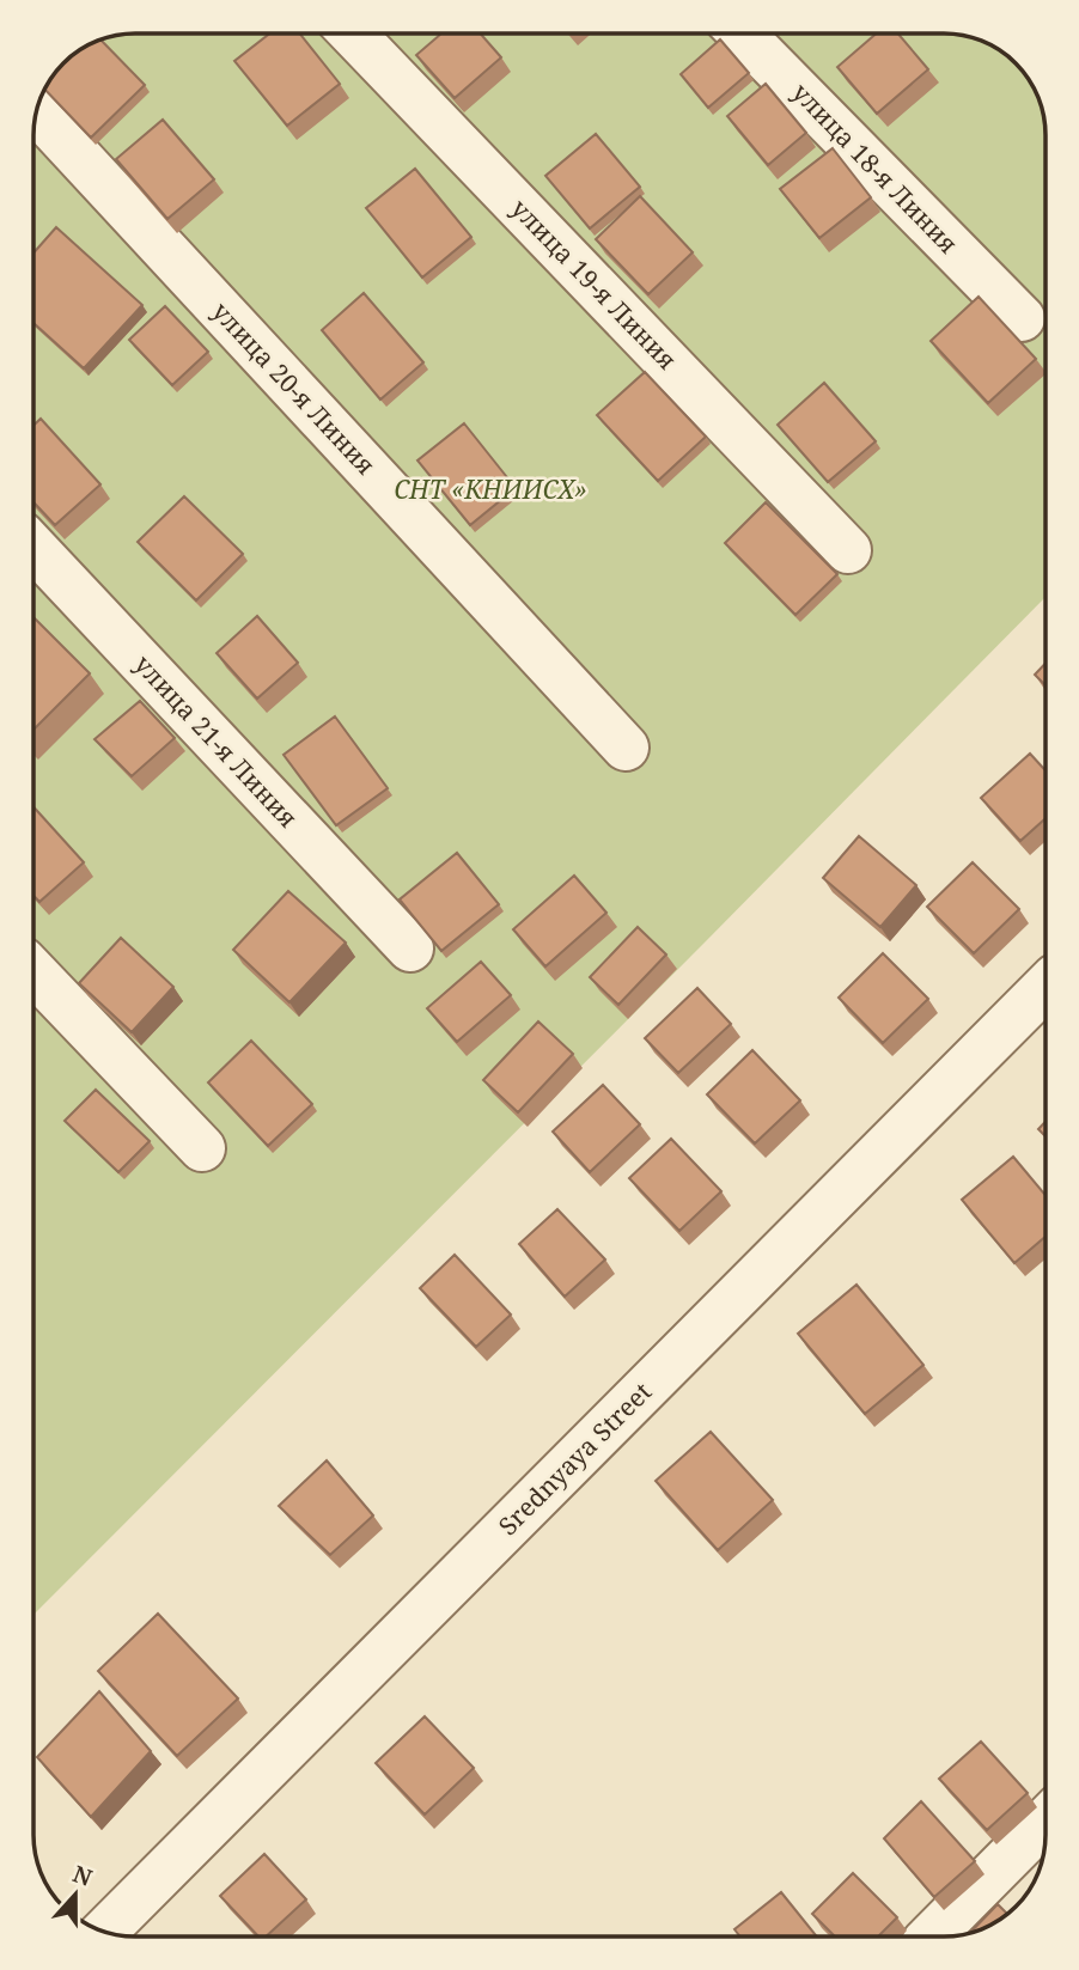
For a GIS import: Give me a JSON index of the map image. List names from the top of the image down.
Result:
{
  "streets": {
    "street": [
      "улица 18-я Линия",
      "улица 19-я Линия",
      "улица 20-я Линия",
      "улица 21-я Линия",
      "Srednyaya Street"
    ]
  },
  "parks": ["СНТ «КНИИСХ»"],
  "north": "top"
}
